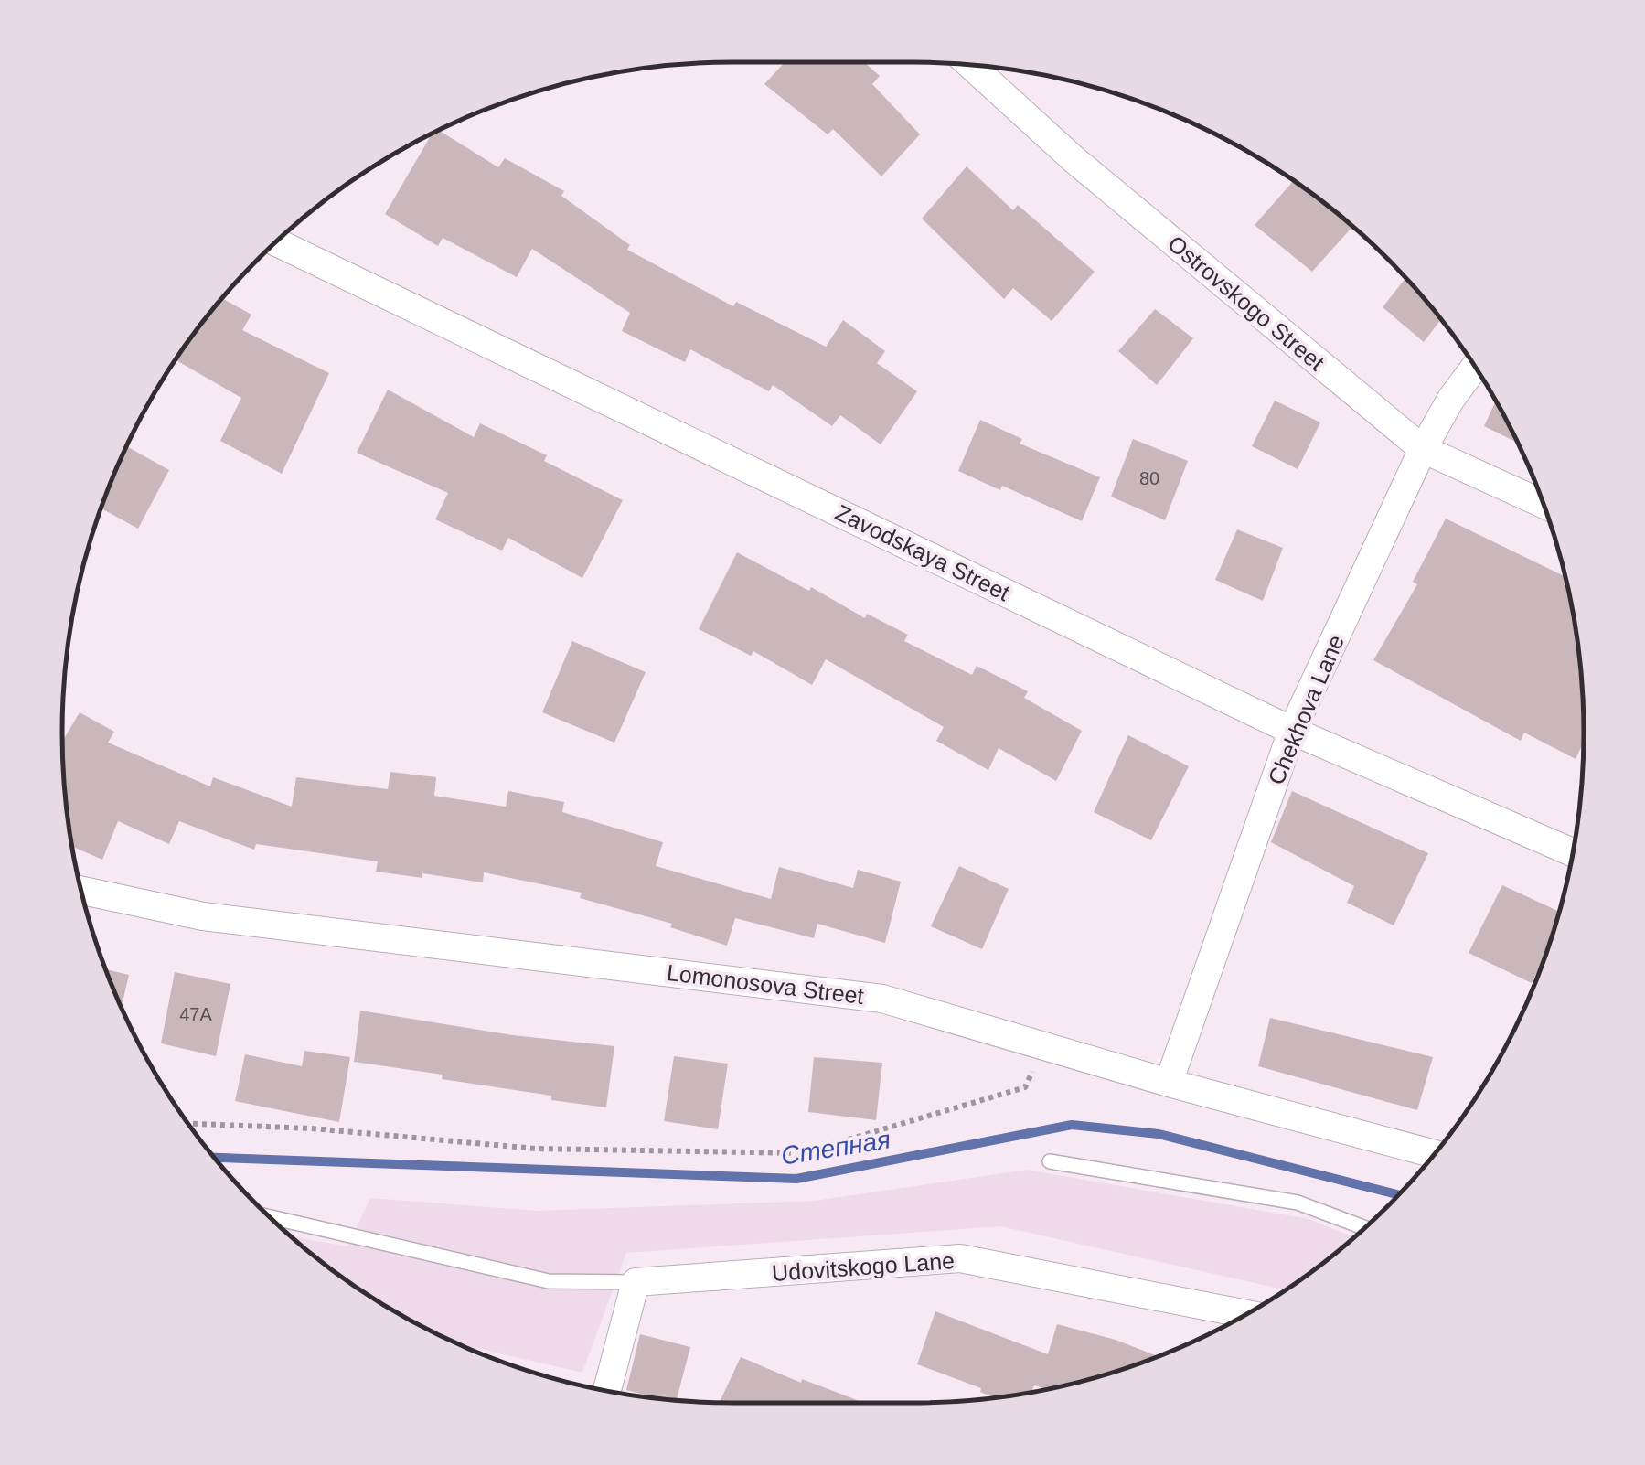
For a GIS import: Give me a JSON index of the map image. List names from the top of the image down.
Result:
{
  "streets": {
    "street": [
      "Ostrovskogo Street",
      "Zavodskaya Street",
      "Chekhova Lane",
      "Lomonosova Street",
      "Udovitskogo Lane"
    ]
  },
  "crossings": [
    ["Ostrovskogo Street", "Chekhova Lane"],
    ["Zavodskaya Street", "Chekhova Lane"],
    ["Chekhova Lane", "Lomonosova Street"]
  ],
  "water": ["Степная"],
  "house_numbers": ["80", "47А"]
}
